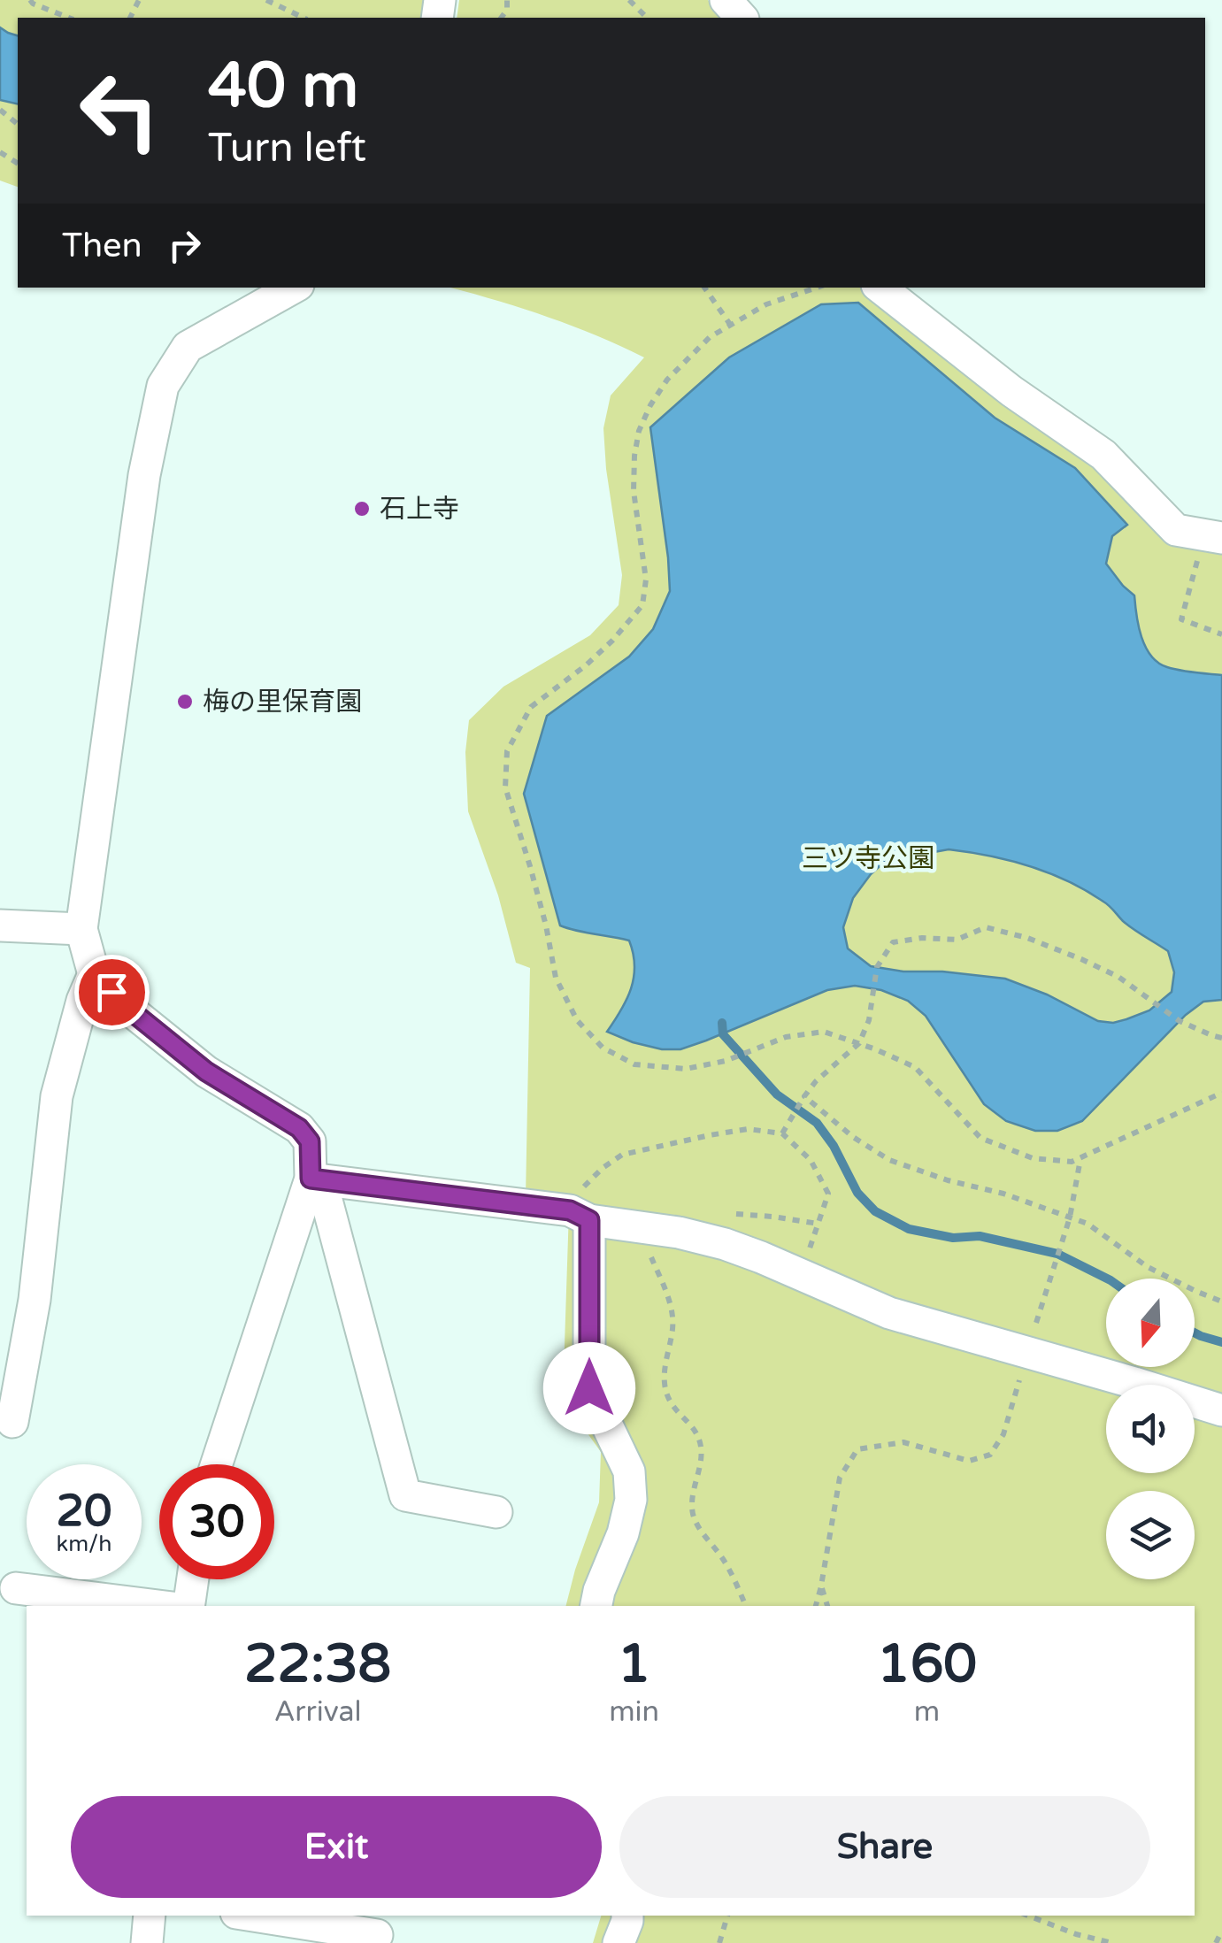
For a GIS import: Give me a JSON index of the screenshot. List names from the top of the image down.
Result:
{
  "parks": ["三ツ寺公園"],
  "places": ["石上寺", "梅の里保育園"],
  "north": "bottom",
  "page": {
    "turn": ["40 m", "Turn left"],
    "then": "Then",
    "speed": "20 km/h",
    "limit": "30",
    "eta": [
      "22:38",
      "Arrival",
      "1",
      "min",
      "160",
      "m"
    ],
    "buttons": ["Exit", "Share"]
  }
}
